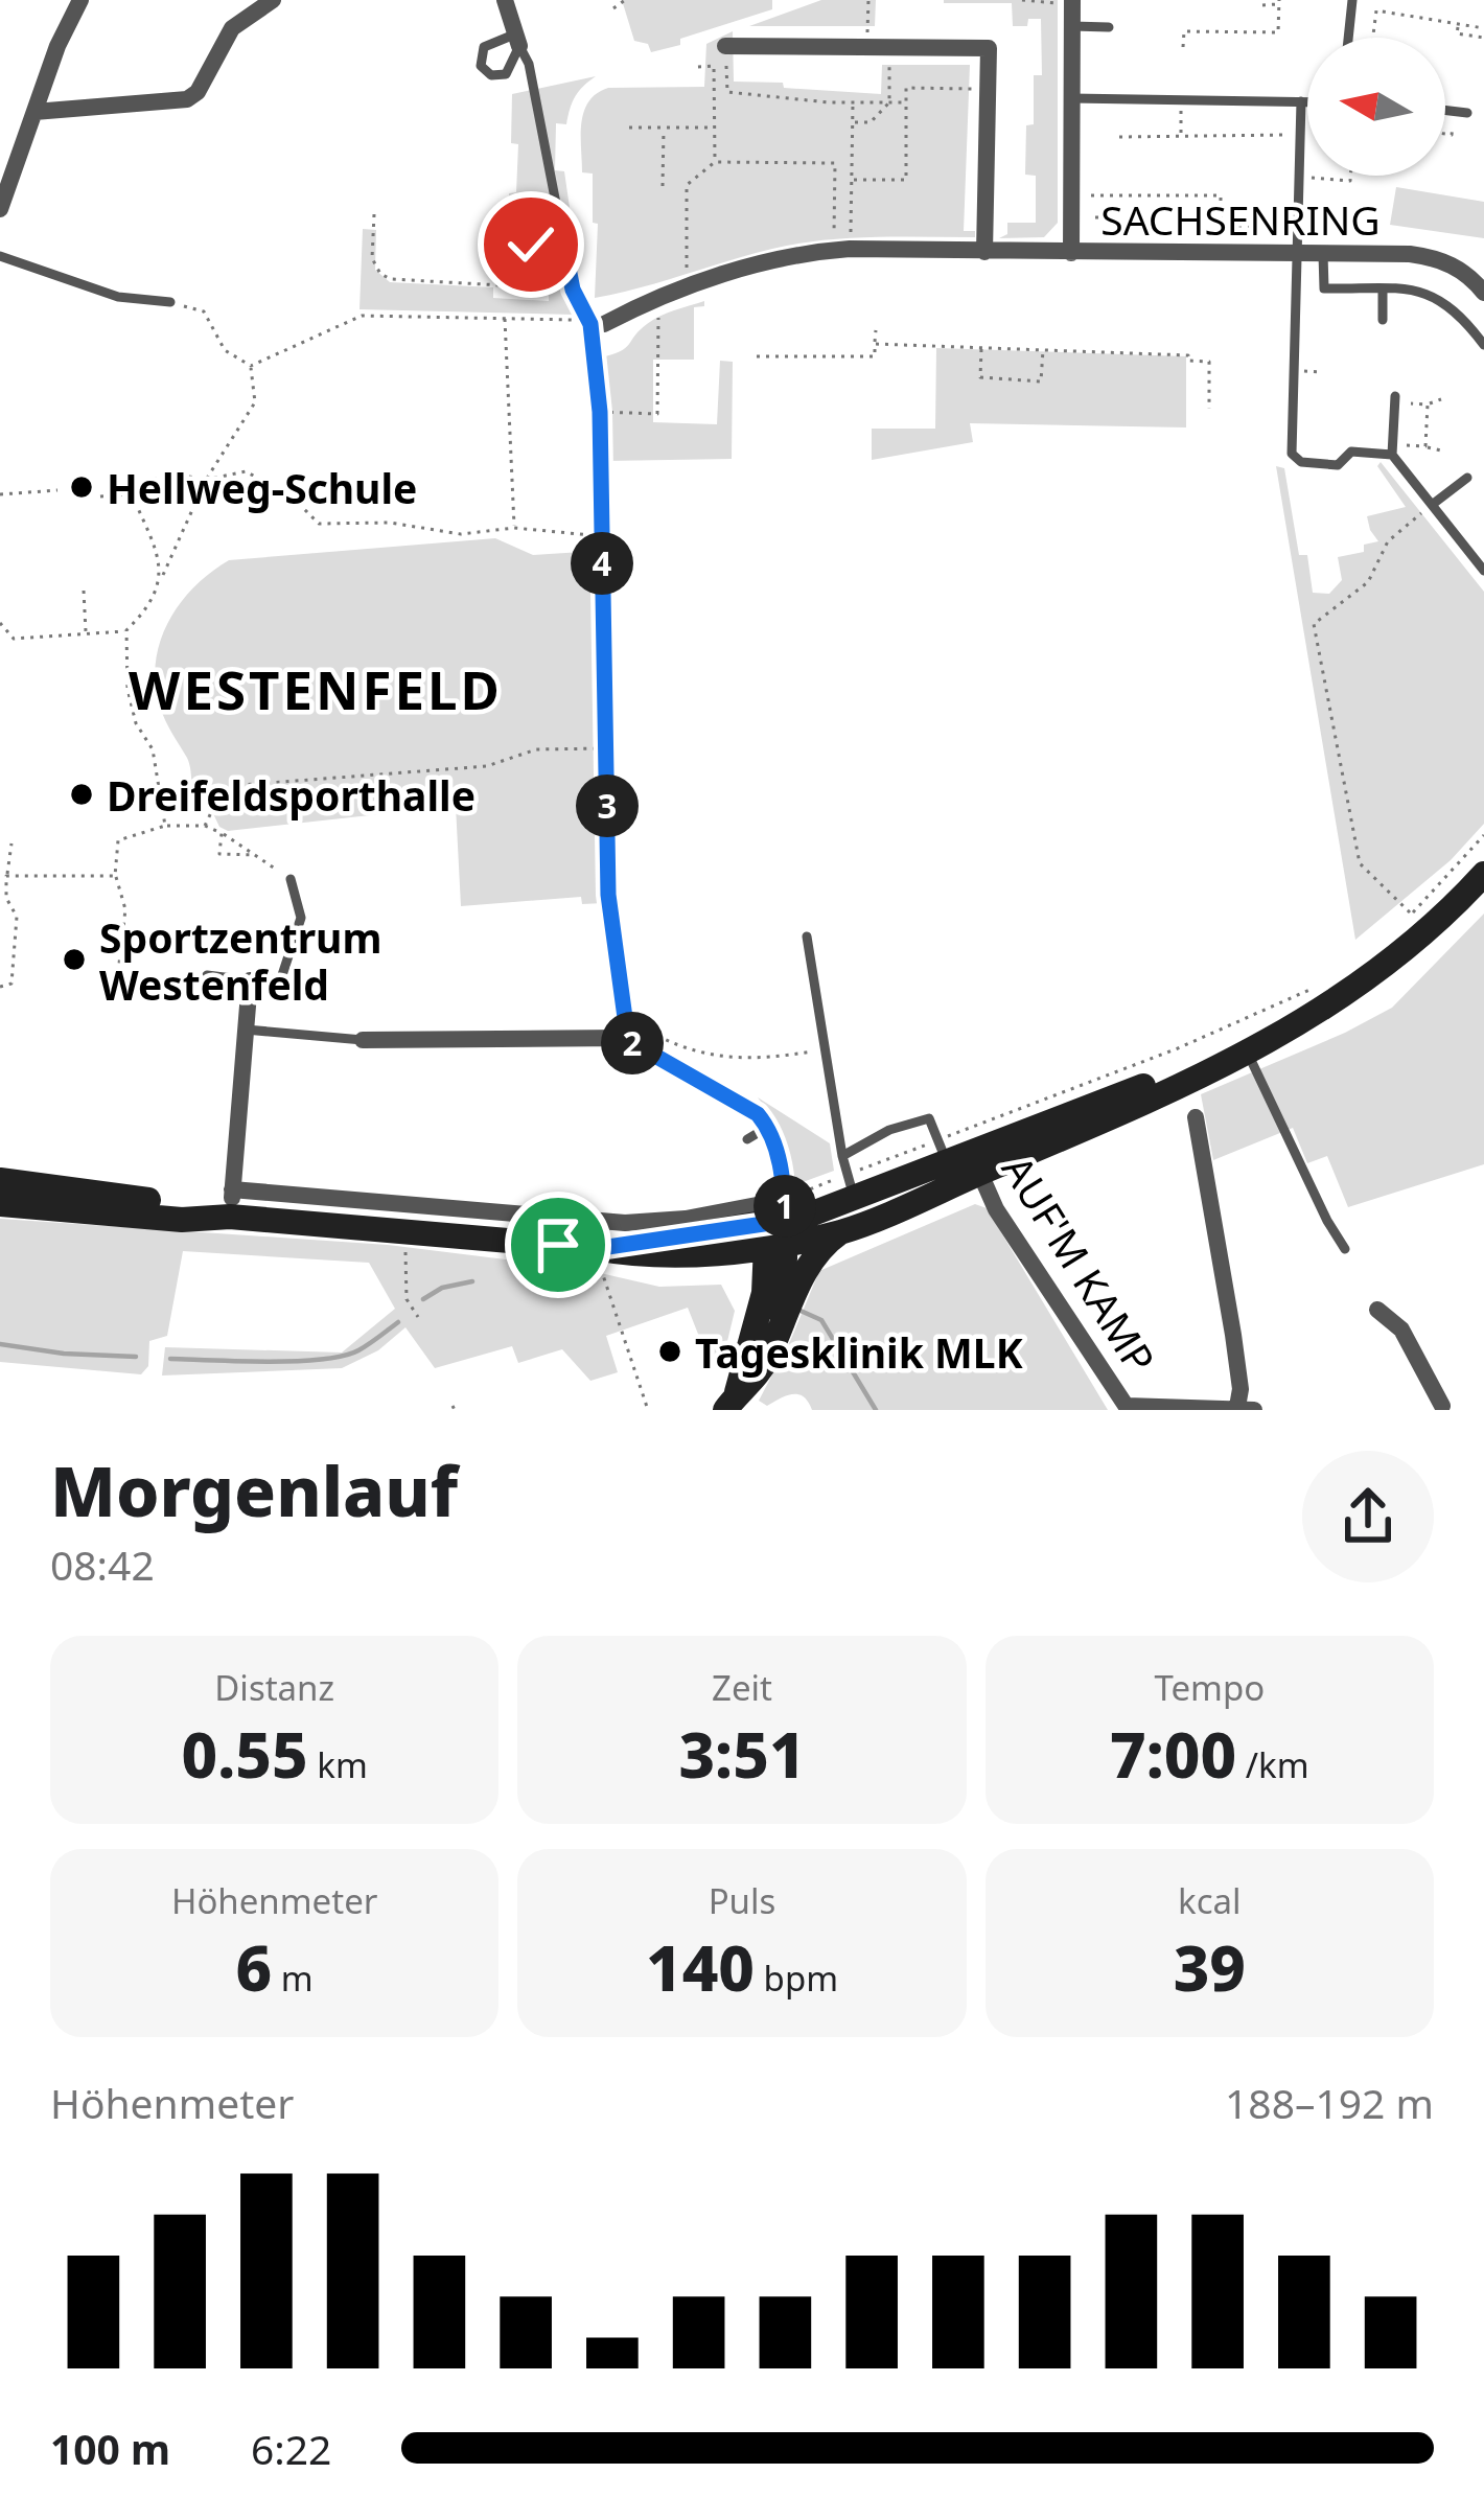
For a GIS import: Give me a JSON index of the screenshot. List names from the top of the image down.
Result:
{
  "streets": {
    "street": ["SACHSENRING", "AUF'M KAMP"]
  },
  "districts": ["WESTENFELD"],
  "places": [
    "Hellweg-Schule",
    "Dreifeldsporthalle",
    "Sportzentrum Westenfeld",
    "Tagesklinik MLK"
  ],
  "north": "left",
  "page": {
    "pins": [
      "4",
      "3",
      "2",
      "1"
    ],
    "heading": ["Morgenlauf", "08:42"],
    "stats": [
      ["Distanz", "0.55 km"],
      ["Zeit", "3:51"],
      ["Tempo", "7:00 /km"],
      ["Höhenmeter", "6 m"],
      ["Puls", "140 bpm"],
      ["kcal", "39"]
    ],
    "chart": ["Höhenmeter", "188–192 m"],
    "list": [
      {
        "name": "100 m",
        "note": "6:22"
      }
    ]
  }
}
